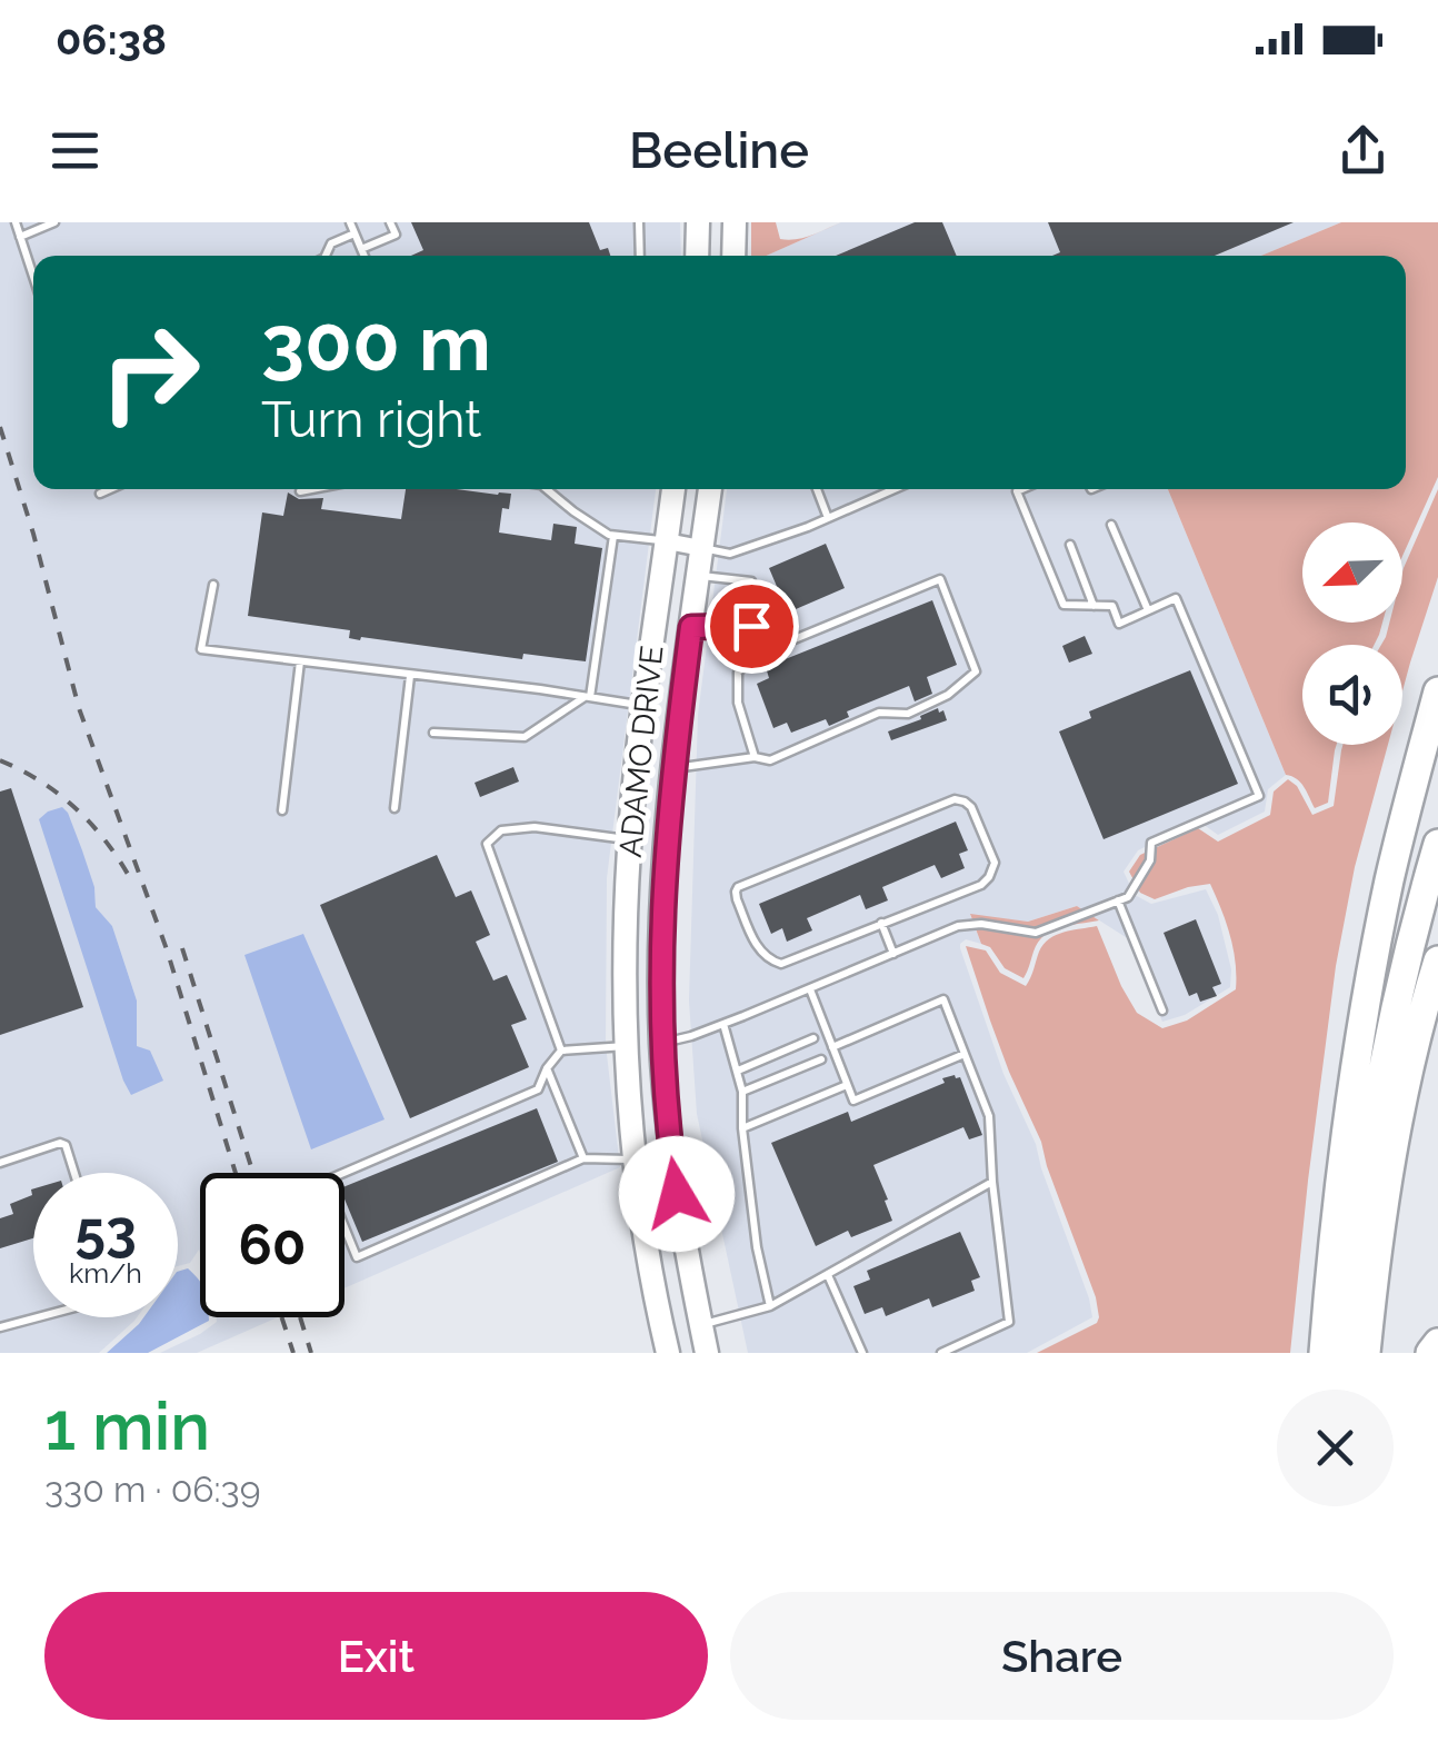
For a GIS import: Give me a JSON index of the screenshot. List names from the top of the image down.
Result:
{
  "streets": {
    "main road": ["ADAMO DRIVE"]
  },
  "north": "bottom left",
  "page": {
    "status": "06:38",
    "header": "Beeline",
    "turn": ["300 m", "Turn right"],
    "speed": "53 km/h",
    "limit": "60",
    "heading": ["1 min", "330 m · 06:39"],
    "buttons": ["Exit", "Share"]
  }
}
